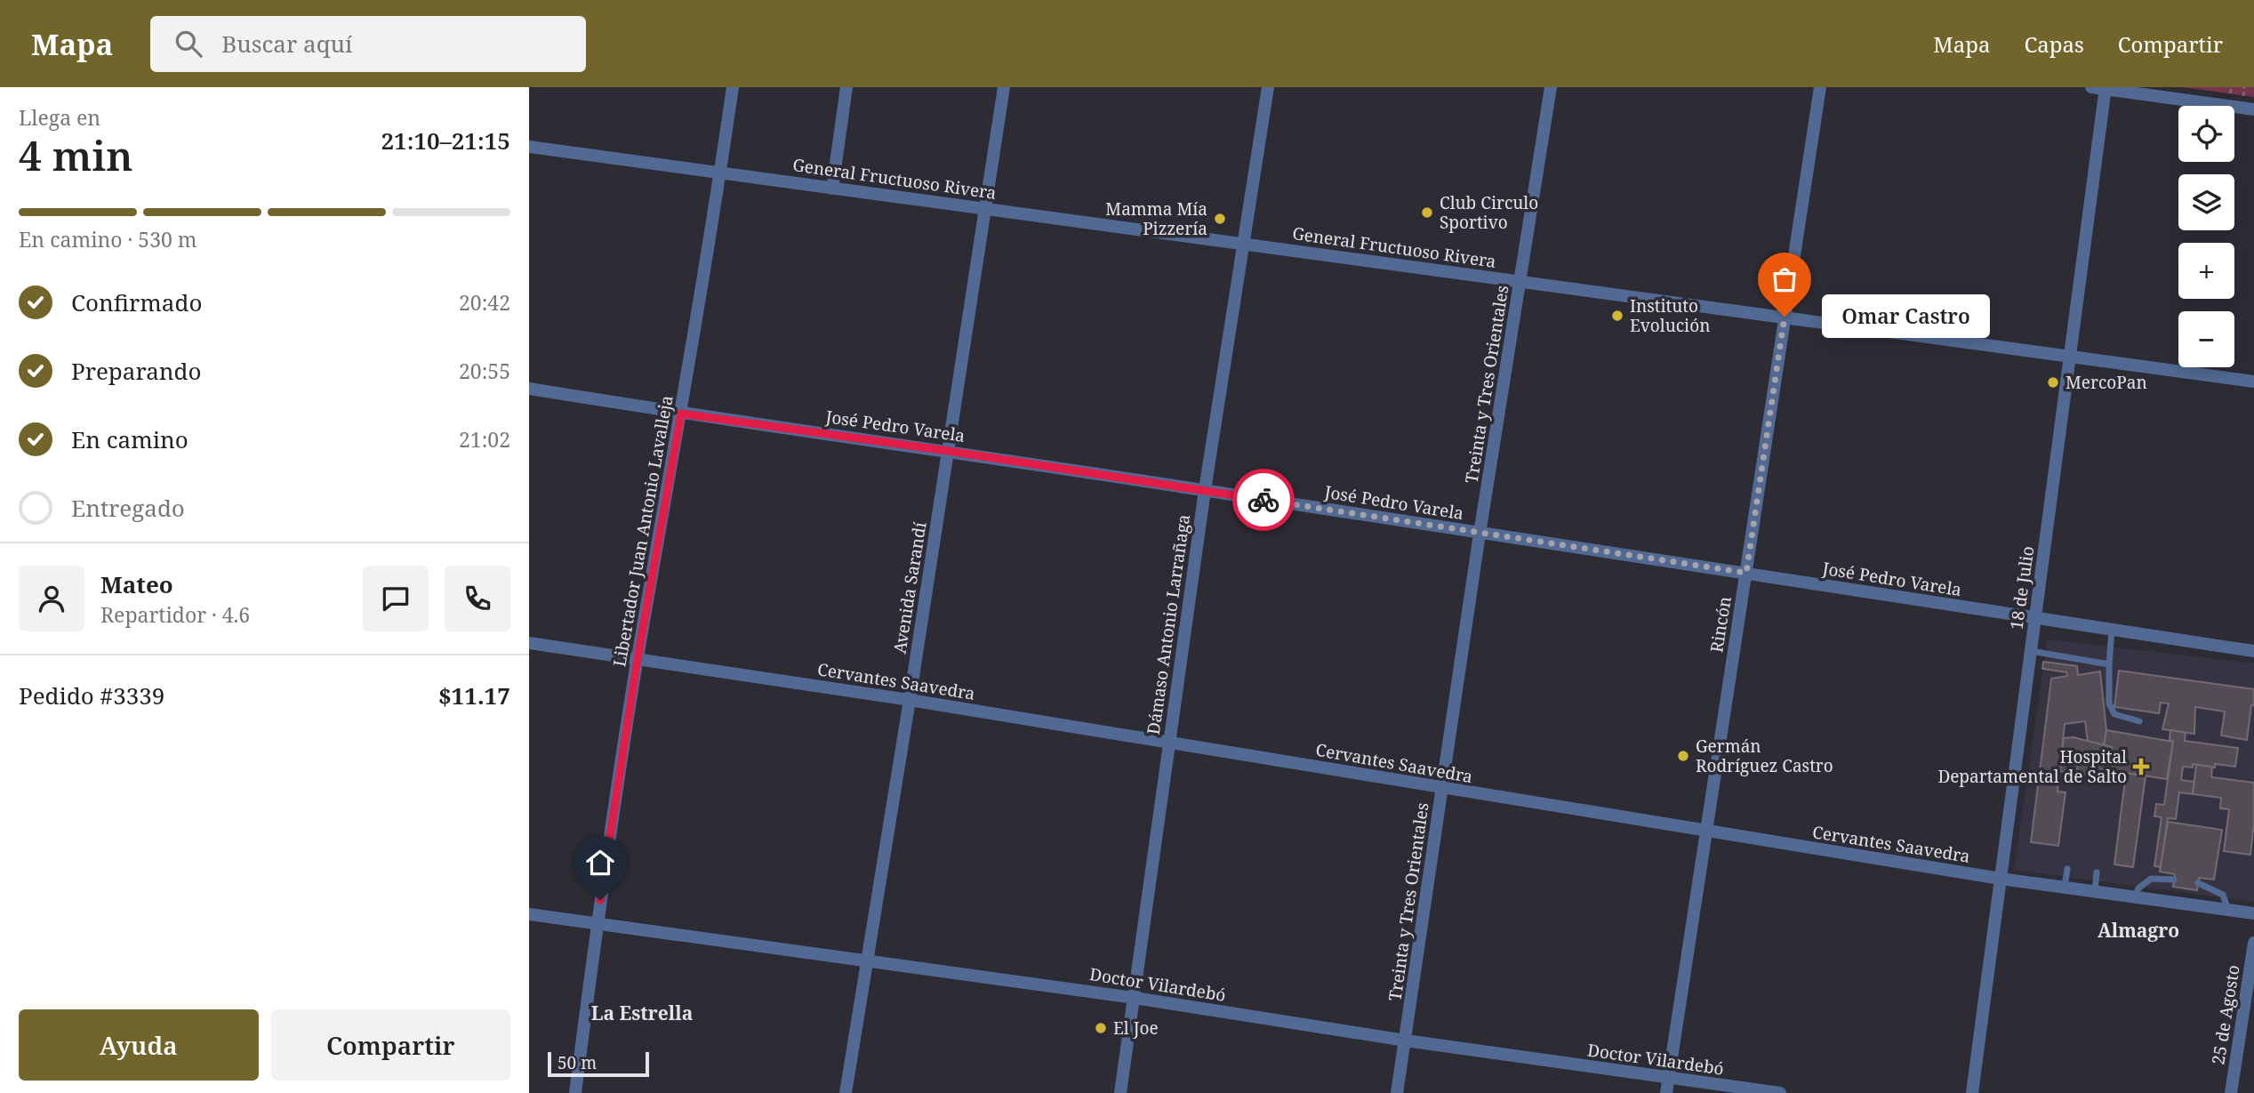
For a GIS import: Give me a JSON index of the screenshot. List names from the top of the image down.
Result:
{
  "streets": {
    "street": [
      "General Fructuoso Rivera",
      "Treinta y Tres Orientales",
      "José Pedro Varela",
      "Libertador Juan Antonio Lavalleja",
      "Avenida Sarandí",
      "18 de Julio",
      "Dámaso Antonio Larrañaga",
      "Rincón",
      "Cervantes Saavedra",
      "Doctor Vilardebó",
      "25 de Agosto"
    ]
  },
  "crossings": [
    ["General Fructuoso Rivera", "Treinta y Tres Orientales"],
    ["General Fructuoso Rivera", "Libertador Juan Antonio Lavalleja"],
    ["General Fructuoso Rivera", "Avenida Sarandí"],
    ["General Fructuoso Rivera", "18 de Julio"],
    ["General Fructuoso Rivera", "Dámaso Antonio Larrañaga"],
    ["General Fructuoso Rivera", "Rincón"],
    ["Treinta y Tres Orientales", "José Pedro Varela"],
    ["Treinta y Tres Orientales", "Cervantes Saavedra"],
    ["Treinta y Tres Orientales", "Doctor Vilardebó"],
    ["José Pedro Varela", "Libertador Juan Antonio Lavalleja"],
    ["José Pedro Varela", "Avenida Sarandí"],
    ["José Pedro Varela", "18 de Julio"],
    ["José Pedro Varela", "Dámaso Antonio Larrañaga"],
    ["José Pedro Varela", "Rincón"],
    ["Libertador Juan Antonio Lavalleja", "Cervantes Saavedra"],
    ["Libertador Juan Antonio Lavalleja", "Doctor Vilardebó"],
    ["Avenida Sarandí", "Cervantes Saavedra"],
    ["Avenida Sarandí", "Doctor Vilardebó"],
    ["18 de Julio", "Cervantes Saavedra"],
    ["Dámaso Antonio Larrañaga", "Cervantes Saavedra"],
    ["Dámaso Antonio Larrañaga", "Doctor Vilardebó"],
    ["Rincón", "Cervantes Saavedra"],
    ["Rincón", "Doctor Vilardebó"]
  ],
  "districts": ["Almagro", "La Estrella"],
  "places": {
    "other": [
      "Club Circulo Sportivo",
      "Mamma Mía Pizzería",
      "Instituto Evolución",
      "Omar Castro",
      "MercoPan",
      "Germán Rodríguez Castro",
      "El Joe"
    ],
    "health": ["Hospital Departamental de Salto"]
  },
  "scale_bar": "50 m",
  "page": {
    "header": "Mapa",
    "search": "Buscar aquí",
    "nav": ["Mapa", "Capas", "Compartir"],
    "heading": ["4 min", "Llega en", "21:10–21:15"],
    "panel": [
      "Mateo",
      "Repartidor · 4.6",
      "Pedido #3339",
      "$11.17"
    ],
    "map_buttons": ["+", "−"],
    "bar": "En camino · 530 m",
    "list": [
      ["Confirmado", "20:42"],
      ["Preparando", "20:55"],
      ["En camino", "21:02"],
      "Entregado"
    ],
    "bubble": "Omar Castro",
    "buttons": ["Ayuda", "Compartir"],
    "scale": "50 m"
  }
}
